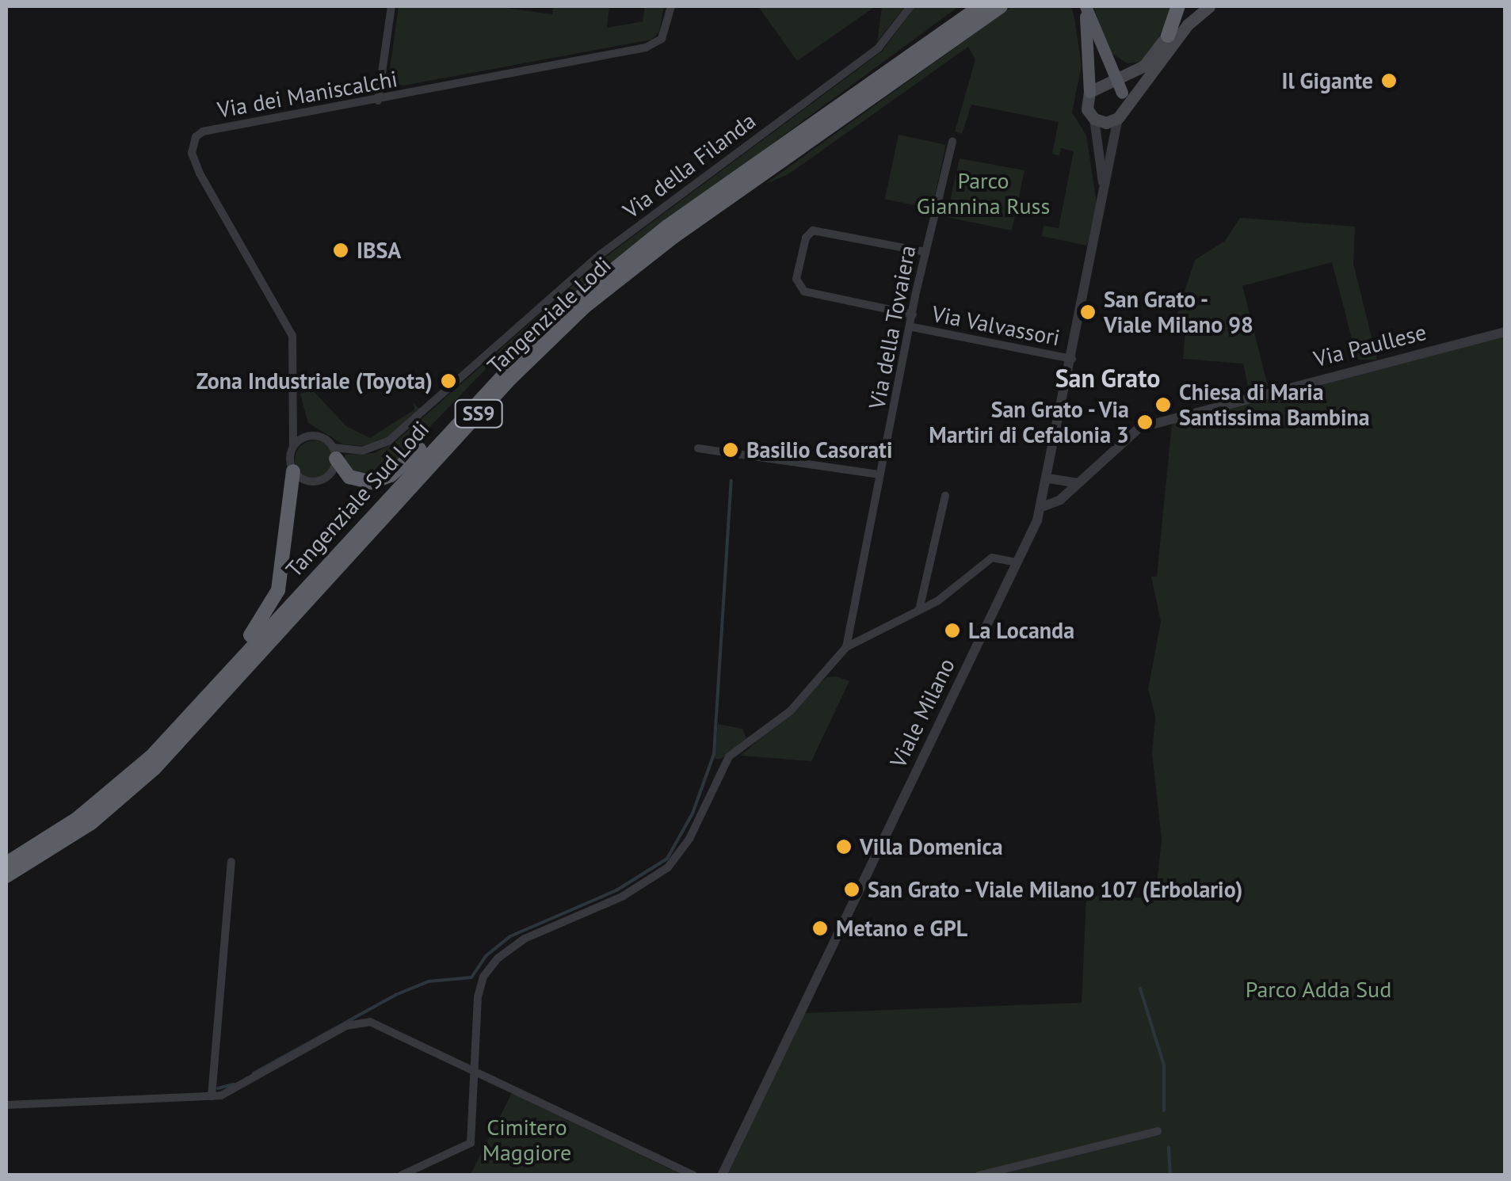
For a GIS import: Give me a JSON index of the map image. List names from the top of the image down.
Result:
{
  "streets": {
    "highway": ["Tangenziale Lodi", "SS9", "Tangenziale Sud Lodi"],
    "street": [
      "Via dei Maniscalchi",
      "Via della Filanda",
      "Via Valvassori",
      "Via della Tovaiera",
      "Via Paullese",
      "Viale Milano"
    ]
  },
  "crossings": [
    ["Via Valvassori", "Via della Tovaiera"],
    ["Via Valvassori", "Viale Milano"],
    ["Via Paullese", "Viale Milano"]
  ],
  "districts": ["San Grato"],
  "parks": ["Parco Giannina Russ", "Parco Adda Sud", "Cimitero Maggiore"],
  "places": [
    "Il Gigante",
    "IBSA",
    "San Grato - Viale Milano 98",
    "Zona Industriale (Toyota)",
    "Chiesa di Maria Santissima Bambina",
    "San Grato - Via Martiri di Cefalonia 3",
    "Basilio Casorati",
    "La Locanda",
    "Villa Domenica",
    "San Grato - Viale Milano 107 (Erbolario)",
    "Metano e GPL"
  ]
}
